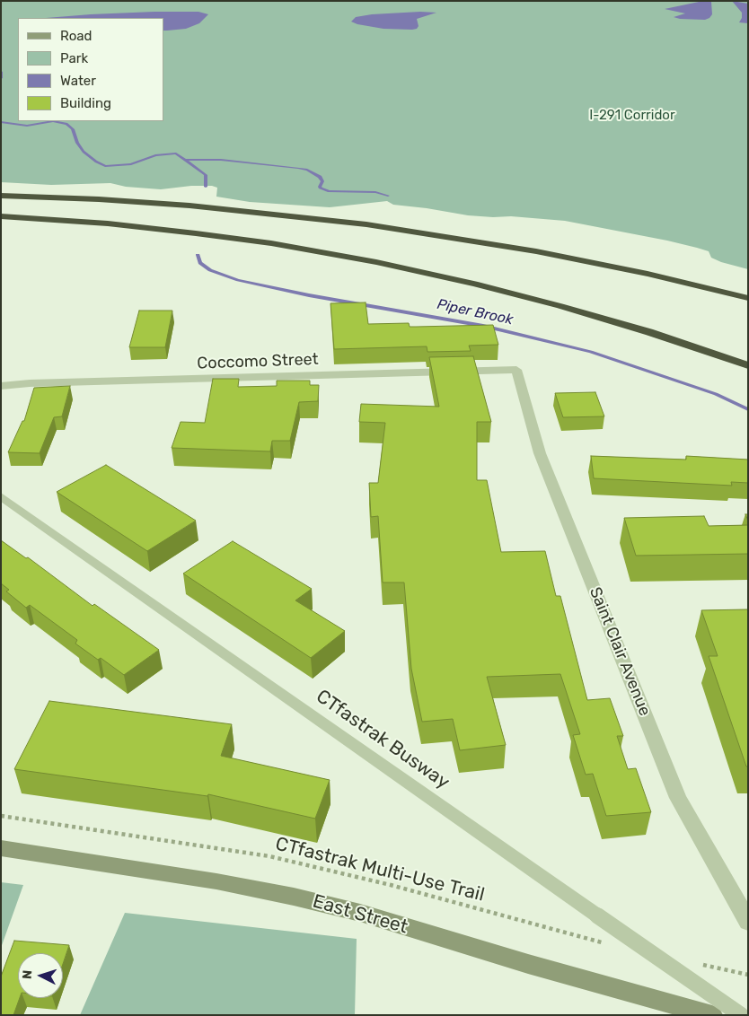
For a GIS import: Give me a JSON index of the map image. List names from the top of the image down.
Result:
{
  "streets": {
    "main road": ["East Street"],
    "street": ["Coccomo Street", "Saint Clair Avenue"],
    "lane": ["CTfastrak Busway"],
    "path": ["CTfastrak Multi-Use Trail"]
  },
  "crossings": [
    ["Coccomo Street", "Saint Clair Avenue"]
  ],
  "water": ["Piper Brook"],
  "parks": ["I-291 Corridor"],
  "legend": [
    "Road",
    "Park",
    "Water",
    "Building"
  ],
  "north": "left"
}
